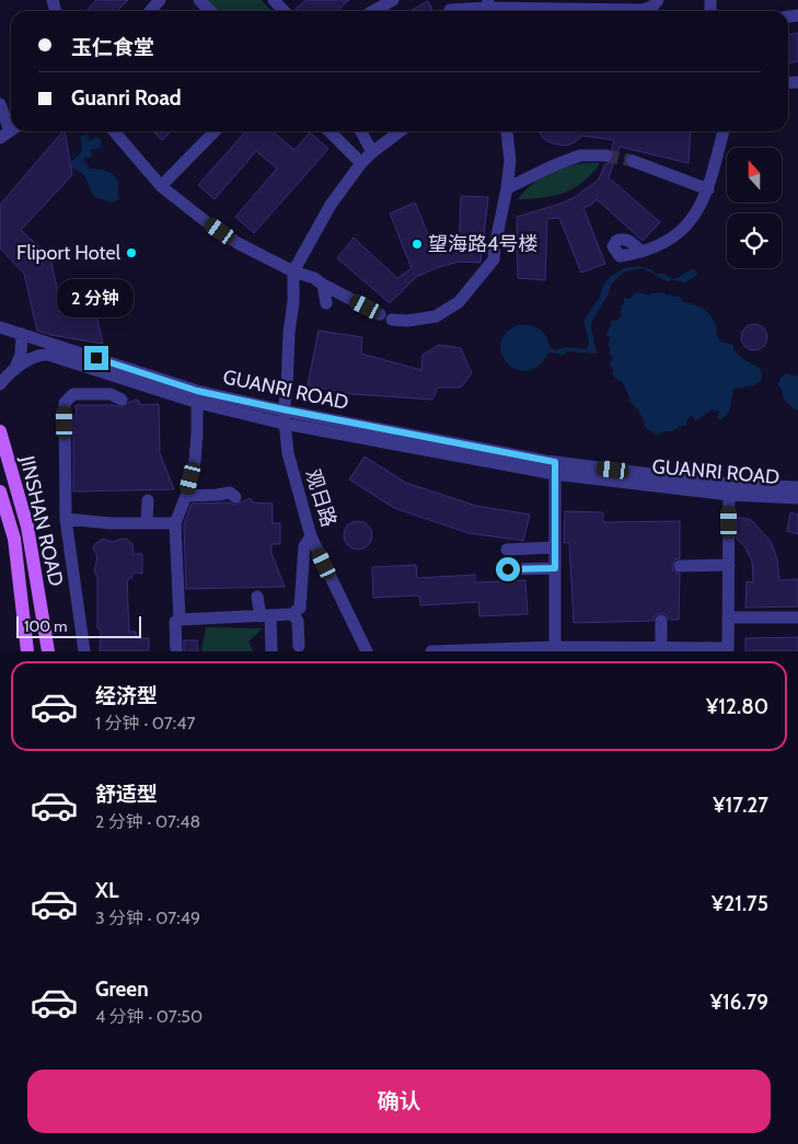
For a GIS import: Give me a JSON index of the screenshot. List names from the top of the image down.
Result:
{
  "streets": {
    "main road": ["JINSHAN ROAD"],
    "street": ["GUANRI ROAD", "观日路"]
  },
  "crossings": [
    ["GUANRI ROAD", "观日路"]
  ],
  "places": ["望海路4号楼", "Fliport Hotel"],
  "scale_bar": "100 m",
  "north": "top",
  "page": {
    "banner": ["玉仁食堂", "Guanri Road"],
    "bubble": "2 分钟",
    "scale": "100 m",
    "list": [
      {
        "name": "经济型",
        "note": "1 分钟 · 07:47",
        "value": "¥12.80"
      },
      {
        "name": "舒适型",
        "note": "2 分钟 · 07:48",
        "value": "¥17.27"
      },
      {
        "name": "XL",
        "note": "3 分钟 · 07:49",
        "value": "¥21.75"
      },
      {
        "name": "Green",
        "note": "4 分钟 · 07:50",
        "value": "¥16.79"
      }
    ],
    "buttons": "确认"
  }
}
